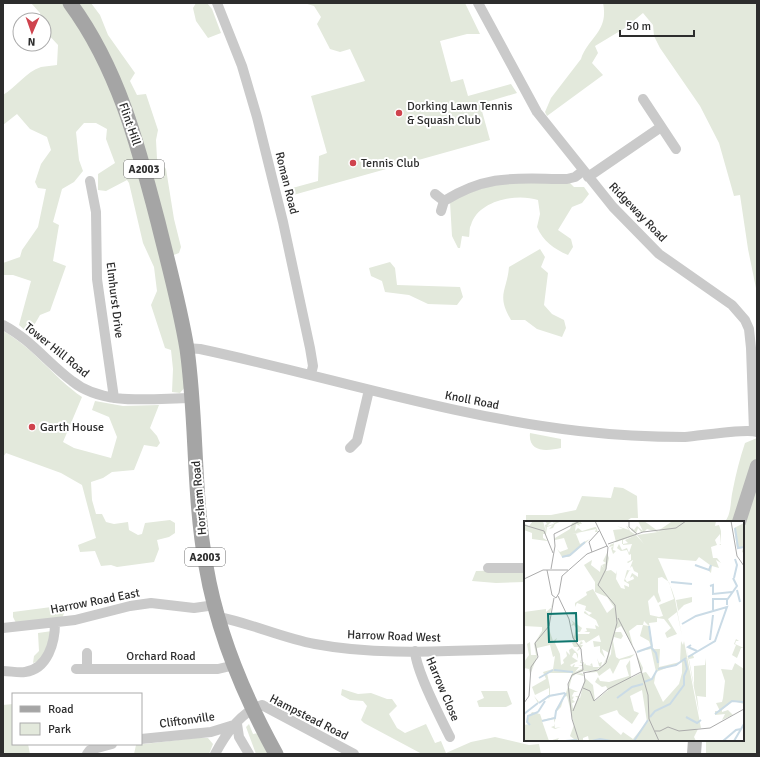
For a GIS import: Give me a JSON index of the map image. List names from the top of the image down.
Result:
{
  "streets": {
    "main road": ["Flint Hill", "A2003", "Horsham Road"],
    "street": [
      "Roman Road",
      "Ridgeway Road",
      "Elmhurst Drive",
      "Tower Hill Road",
      "Knoll Road",
      "Harrow Road East",
      "Harrow Road West",
      "Orchard Road",
      "Harrow Close",
      "Hampstead Road",
      "Cliftonville"
    ]
  },
  "crossings": [
    ["Flint Hill", "Knoll Road"],
    ["Flint Hill", "Horsham Road"],
    ["Roman Road", "Knoll Road"],
    ["Ridgeway Road", "Knoll Road"],
    ["Elmhurst Drive", "Tower Hill Road"],
    ["Tower Hill Road", "Horsham Road"],
    ["Knoll Road", "Horsham Road"],
    ["Horsham Road", "Harrow Road East"],
    ["Horsham Road", "Harrow Road West"],
    ["Horsham Road", "Orchard Road"],
    ["Horsham Road", "Hampstead Road"],
    ["Horsham Road", "Cliftonville"],
    ["Harrow Road East", "Harrow Road West"],
    ["Harrow Road West", "Harrow Close"],
    ["Hampstead Road", "Cliftonville"]
  ],
  "places": ["Dorking Lawn Tennis & Squash Club", "Tennis Club", "Garth House"],
  "legend": ["Road", "Park"],
  "scale_bar": "50 m",
  "north": "bottom"
}
